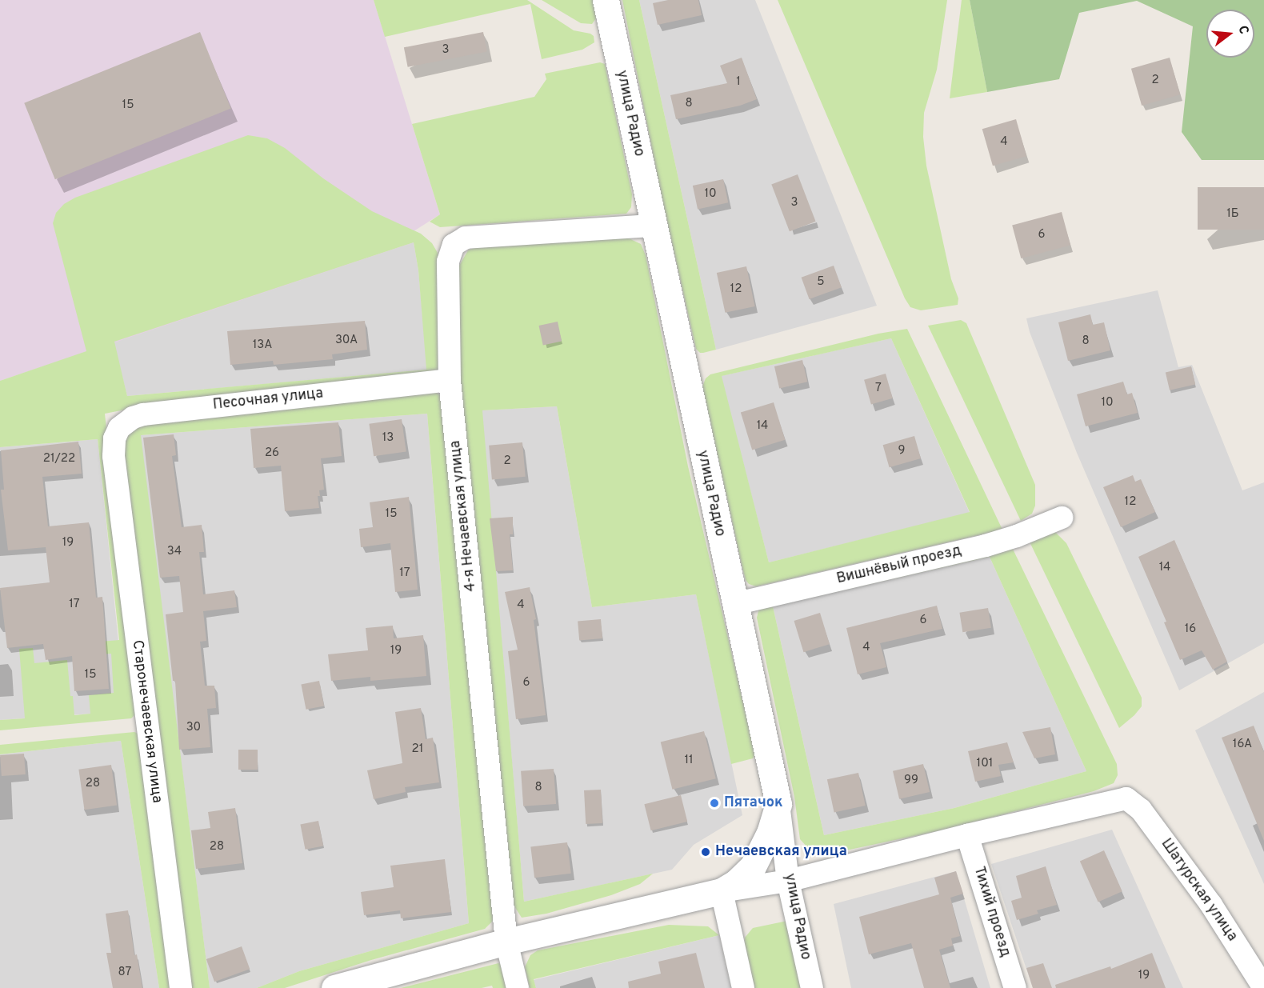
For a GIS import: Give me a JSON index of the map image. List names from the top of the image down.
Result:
{
  "streets": {
    "street": [
      "улица Радио",
      "Песочная улица",
      "4-я Нечаевская улица",
      "Вишнёвый проезд",
      "Старонечаевская улица",
      "Шатурская улица",
      "Тихий проезд"
    ]
  },
  "crossings": [
    ["улица Радио", "4-я Нечаевская улица"],
    ["улица Радио", "Вишнёвый проезд"],
    ["Песочная улица", "4-я Нечаевская улица"],
    ["Песочная улица", "Старонечаевская улица"],
    ["Шатурская улица", "Тихий проезд"]
  ],
  "places": ["Пятачок", "Нечаевская улица"],
  "house_numbers": [
    "3",
    "2",
    "1",
    "8",
    "15",
    "4",
    "10",
    "3",
    "1Б",
    "6",
    "5",
    "12",
    "30А",
    "8",
    "13А",
    "7",
    "10",
    "14",
    "13",
    "9",
    "26",
    "21/22",
    "2",
    "12",
    "15",
    "19",
    "34",
    "14",
    "17",
    "17",
    "4",
    "6",
    "16",
    "4",
    "19",
    "15",
    "6",
    "30",
    "16А",
    "21",
    "11",
    "101",
    "99",
    "28",
    "8",
    "28",
    "87",
    "19"
  ],
  "north": "right"
}
